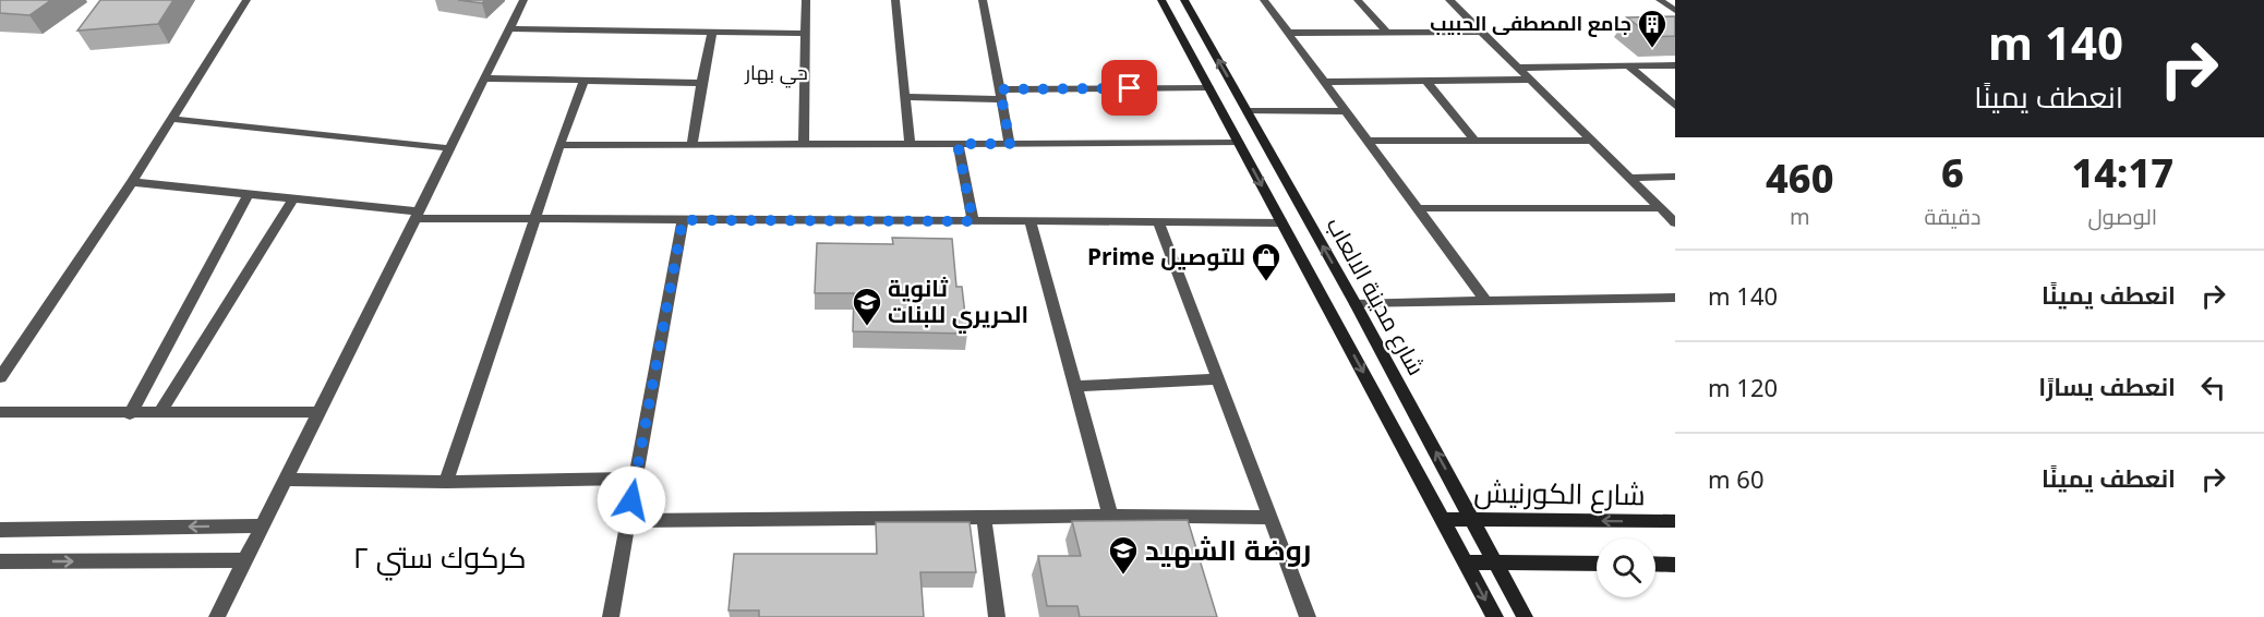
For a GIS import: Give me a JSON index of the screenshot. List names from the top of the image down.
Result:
{
  "streets": {
    "main road": ["شارع مدينة الالعاب", "شارع الكورنيش"]
  },
  "crossings": [
    ["شارع مدينة الالعاب", "شارع الكورنيش"]
  ],
  "districts": ["حي بهار", "كركوك ستي ٢"],
  "places": {
    "building": ["جامع المصطفى الحبيب"],
    "shop": ["Prime للتوصيل"],
    "school or university": ["ثانوية الحريري للبنات", "روضة الشهيد"]
  },
  "page": {
    "turn": ["140 m", "انعطف يمينًا"],
    "eta": [
      "14:17",
      "الوصول",
      "6",
      "دقيقة",
      "460",
      "m"
    ],
    "list": [
      {
        "name": "انعطف يمينًا",
        "value": "140 m"
      },
      {
        "name": "انعطف يسارًا",
        "value": "120 m"
      },
      {
        "name": "انعطف يمينًا",
        "value": "60 m"
      }
    ]
  }
}
